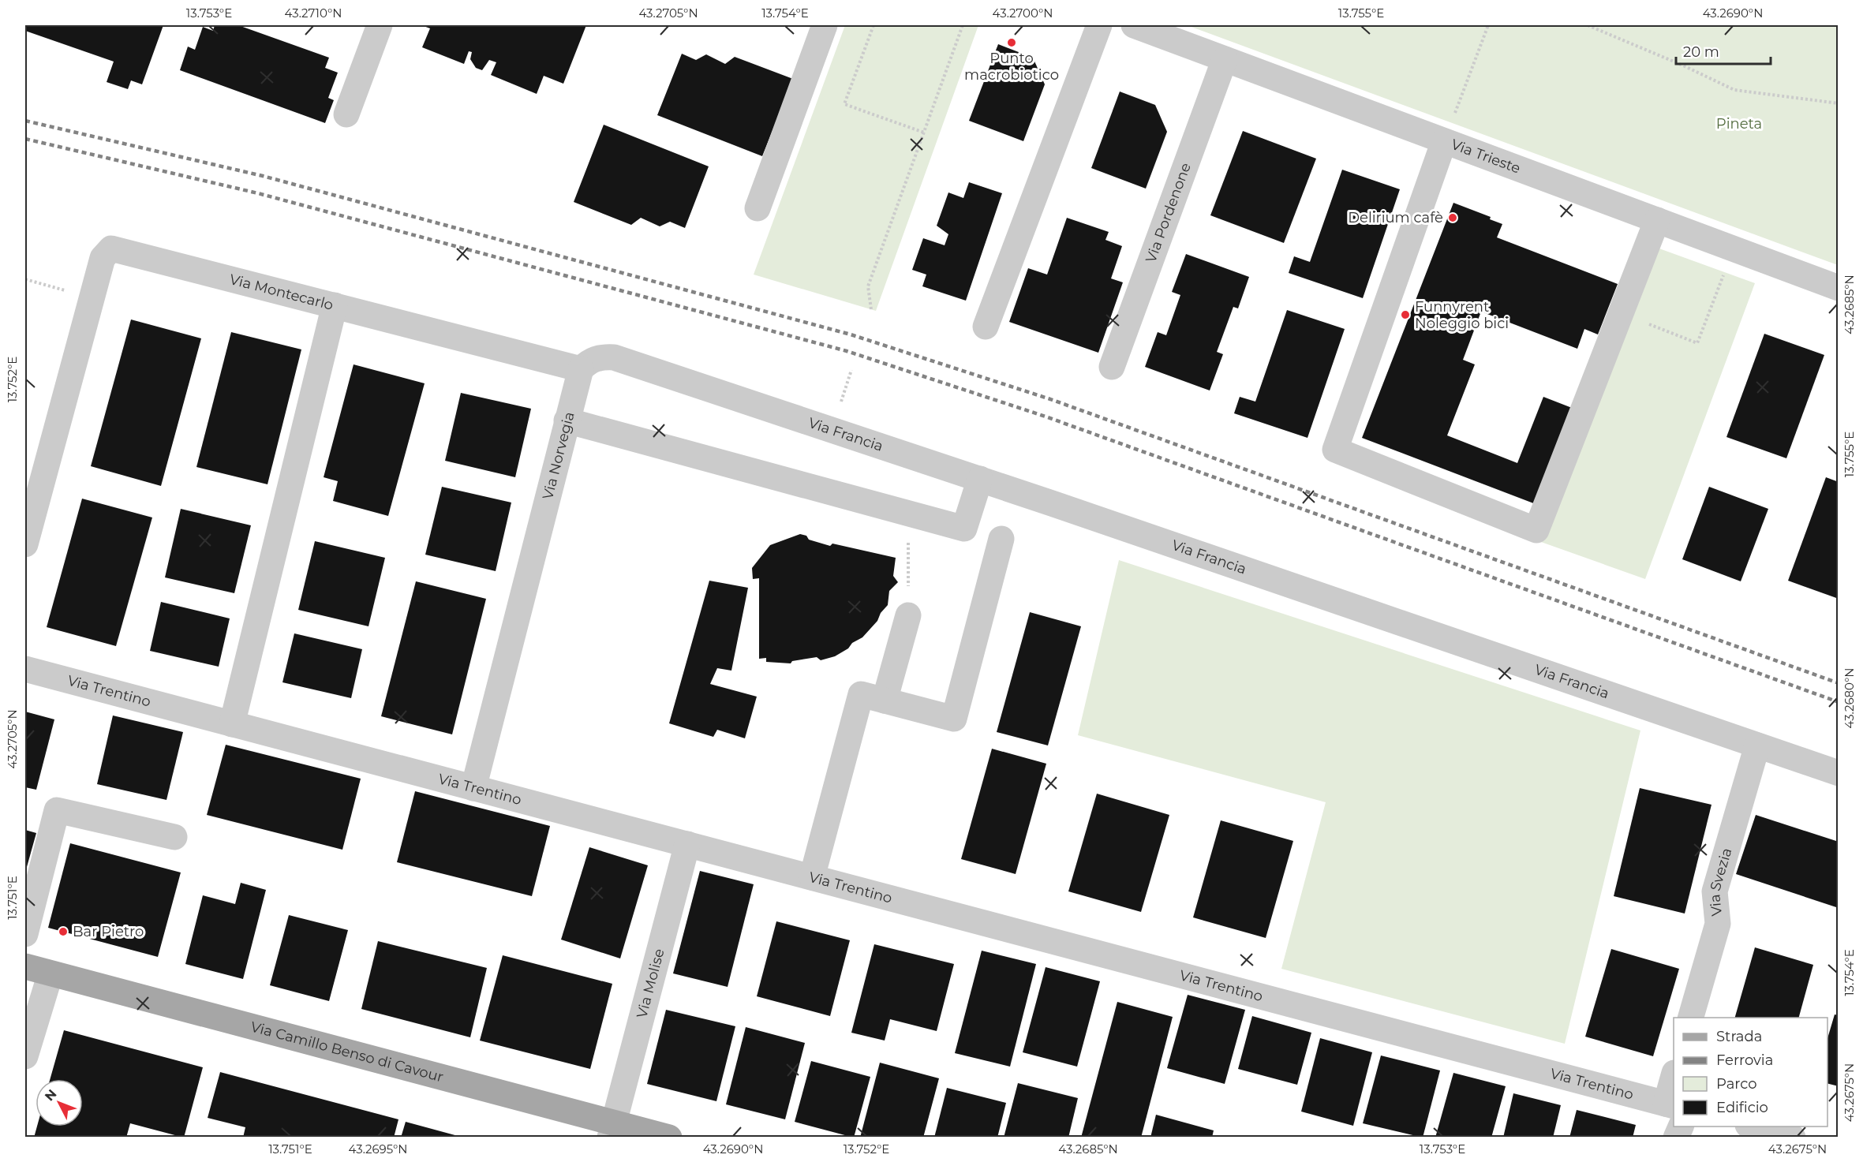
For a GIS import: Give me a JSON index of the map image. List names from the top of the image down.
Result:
{
  "streets": {
    "main road": ["Via Camillo Benso di Cavour"],
    "street": [
      "Via Trieste",
      "Via Pordenone",
      "Via Montecarlo",
      "Via Francia",
      "Via Norvegia",
      "Via Trentino",
      "Via Svezia",
      "Via Molise"
    ]
  },
  "crossings": [
    ["Via Trieste", "Via Pordenone"],
    ["Via Montecarlo", "Via Trentino"],
    ["Via Francia", "Via Norvegia"],
    ["Via Francia", "Via Svezia"],
    ["Via Norvegia", "Via Trentino"],
    ["Via Trentino", "Via Molise"],
    ["Via Molise", "Via Camillo Benso di Cavour"]
  ],
  "parks": ["Pineta"],
  "places": [
    "Punto macrobiotico",
    "Delirium cafè",
    "Funnyrent Noleggio bici",
    "Bar Pietro"
  ],
  "legend": [
    "Strada",
    "Ferrovia",
    "Parco",
    "Edificio"
  ],
  "scale_bar": "20 m",
  "north": "top left",
  "coordinates": [
    "13.753°E",
    "43.2710°N",
    "43.2705°N",
    "13.754°E",
    "43.2700°N",
    "13.755°E",
    "43.2690°N",
    "43.2685°N",
    "13.752°E",
    "43.2680°N",
    "13.751°E",
    "43.2675°N",
    "43.2695°N"
  ]
}
